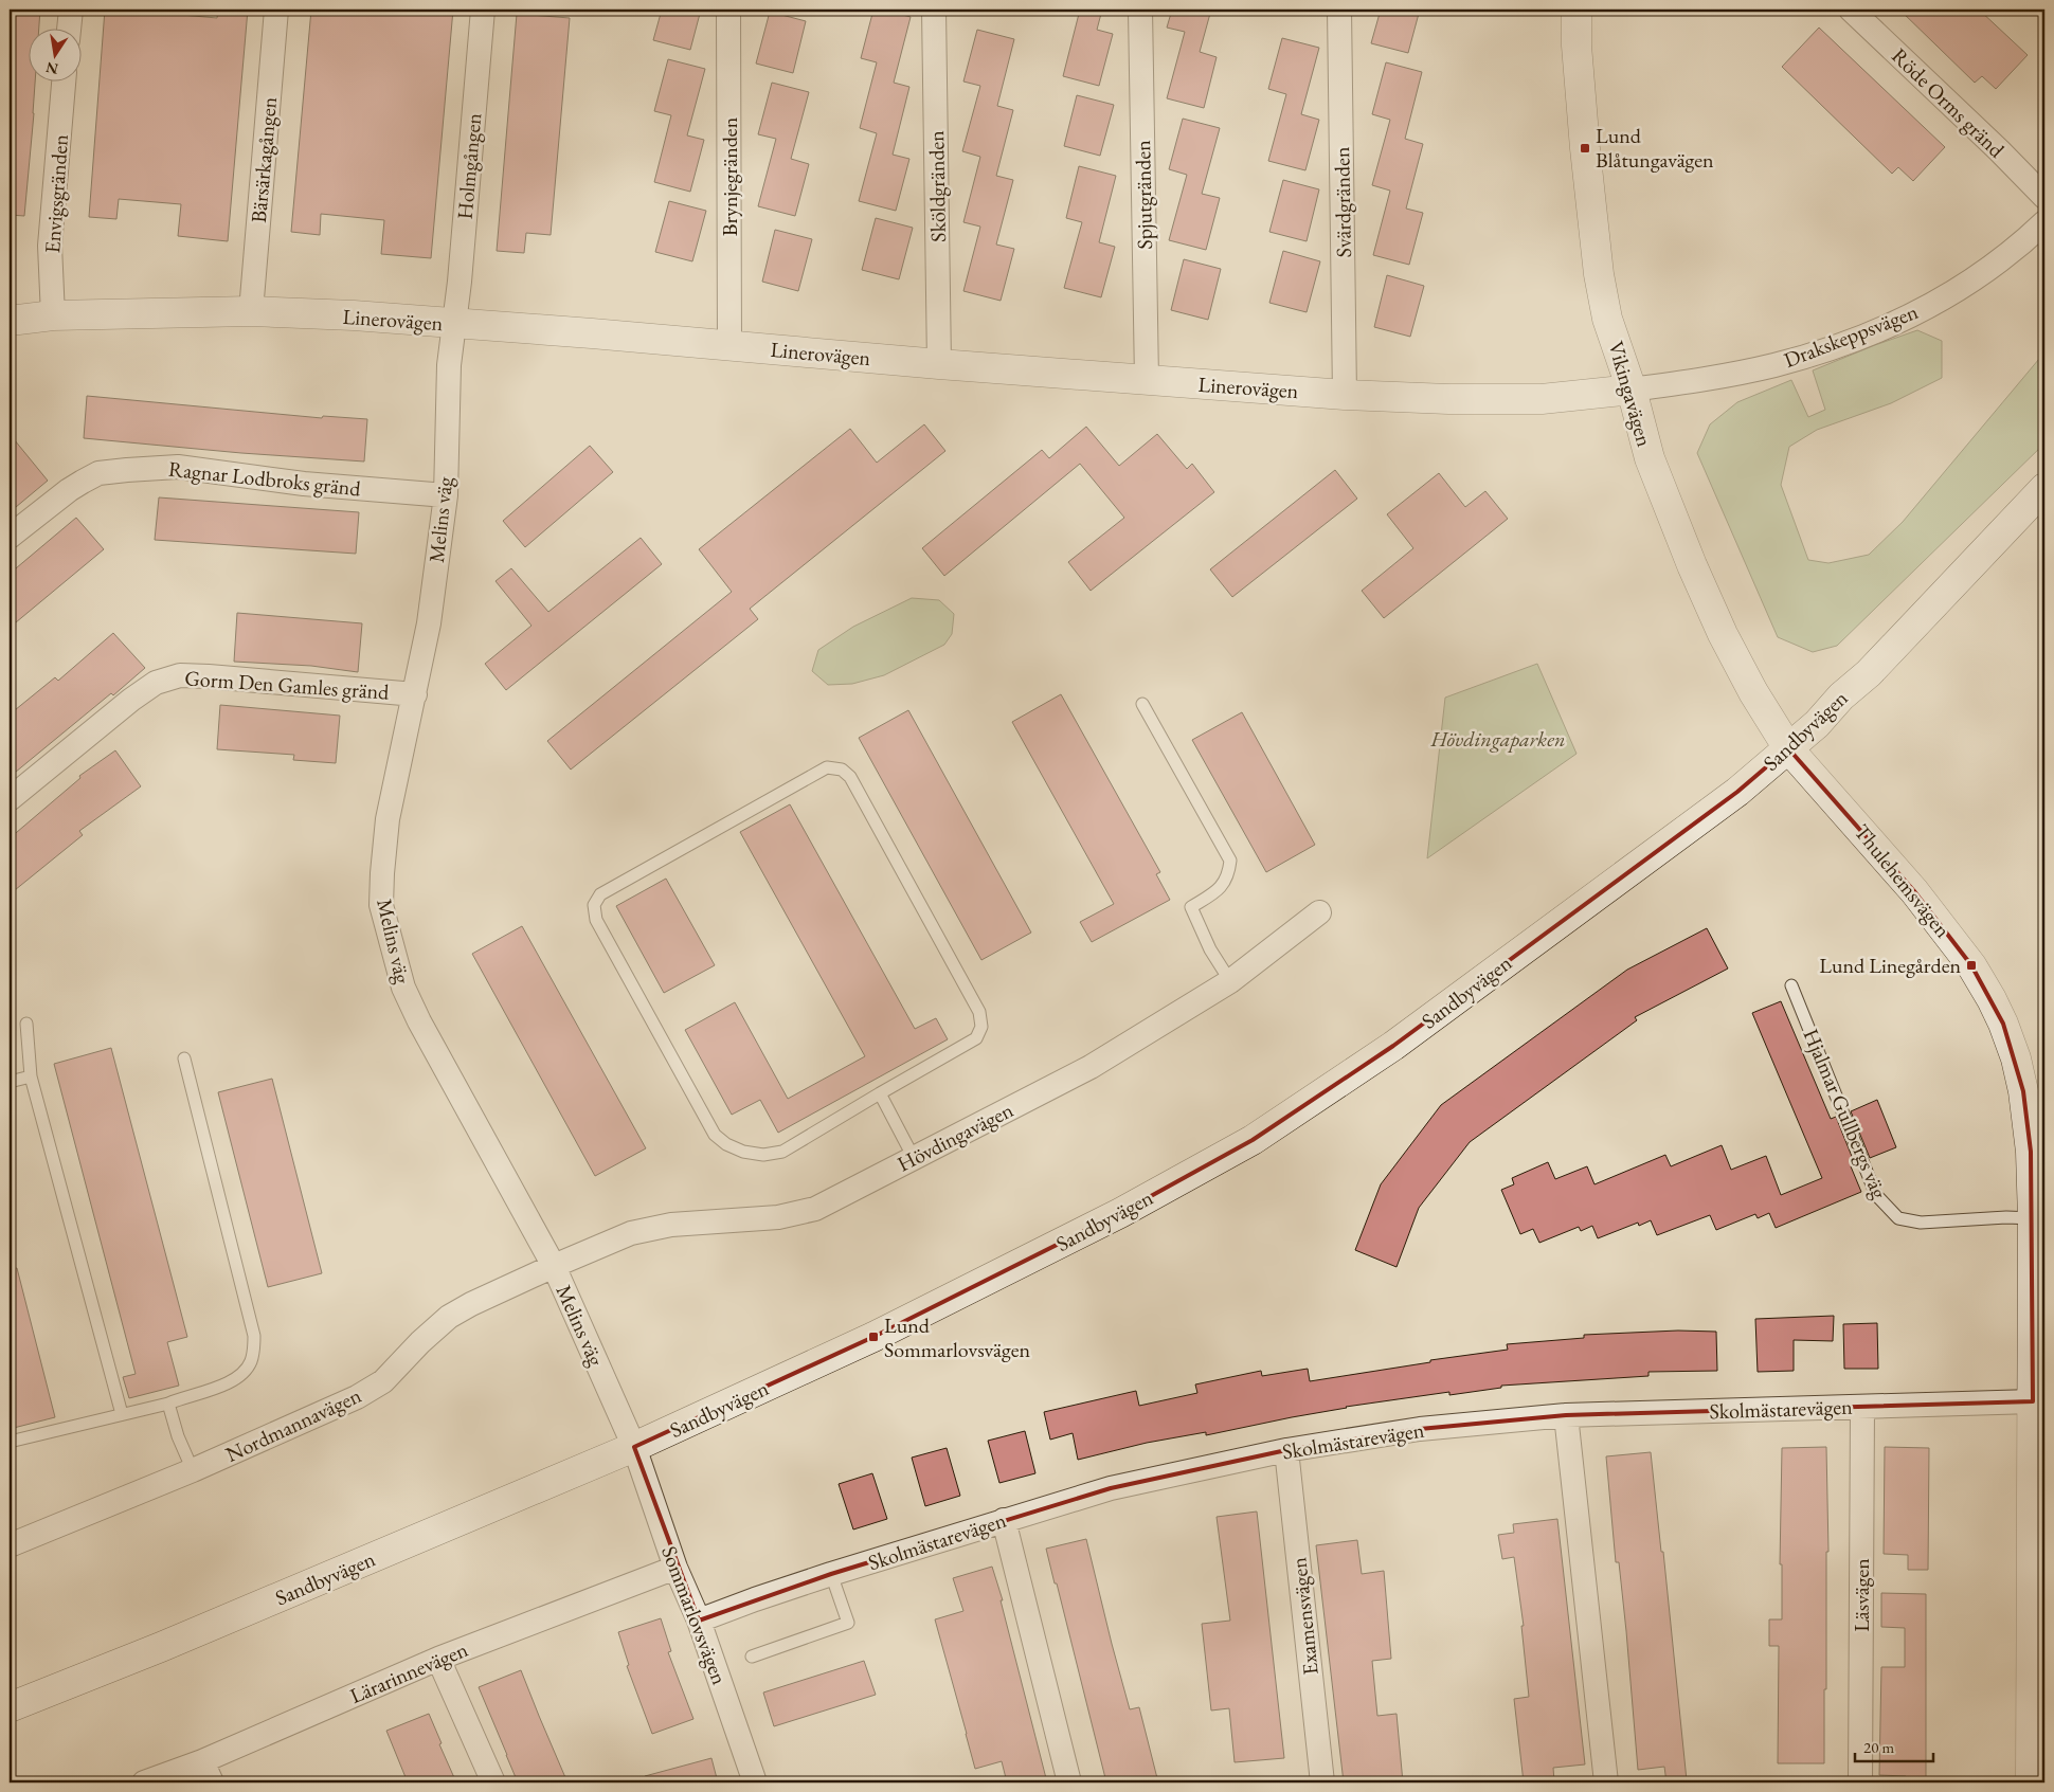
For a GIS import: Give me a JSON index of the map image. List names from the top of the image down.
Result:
{
  "streets": {
    "street": [
      "Röde Orms gränd",
      "Bärsärkagången",
      "Holmgången",
      "Brynjegränden",
      "Sköldgränden",
      "Envigsgränden",
      "Spjutgränden",
      "Svärdgränden",
      "Linerovägen",
      "Drakskeppsvägen",
      "Vikingavägen",
      "Ragnar Lodbroks gränd",
      "Melins väg",
      "Gorm Den Gamles gränd",
      "Sandbyvägen",
      "Thulehemsvägen",
      "Hövdingavägen",
      "Skolmästarevägen",
      "Nordmannavägen",
      "Läsvägen",
      "Sommarlovsvägen",
      "Examensvägen",
      "Lärarinnevägen"
    ],
    "lane": ["Hjalmar Gullbergs väg"]
  },
  "crossings": [
    ["Bärsärkagången", "Linerovägen"],
    ["Holmgången", "Linerovägen"],
    ["Holmgången", "Melins väg"],
    ["Brynjegränden", "Linerovägen"],
    ["Sköldgränden", "Linerovägen"],
    ["Envigsgränden", "Linerovägen"],
    ["Spjutgränden", "Linerovägen"],
    ["Svärdgränden", "Linerovägen"],
    ["Linerovägen", "Drakskeppsvägen"],
    ["Linerovägen", "Vikingavägen"],
    ["Linerovägen", "Melins väg"],
    ["Drakskeppsvägen", "Vikingavägen"],
    ["Vikingavägen", "Sandbyvägen"],
    ["Vikingavägen", "Thulehemsvägen"],
    ["Ragnar Lodbroks gränd", "Melins väg"],
    ["Melins väg", "Gorm Den Gamles gränd"],
    ["Melins väg", "Sandbyvägen"],
    ["Melins väg", "Hövdingavägen"],
    ["Melins väg", "Nordmannavägen"],
    ["Melins väg", "Sommarlovsvägen"],
    ["Sandbyvägen", "Thulehemsvägen"],
    ["Sandbyvägen", "Sommarlovsvägen"],
    ["Thulehemsvägen", "Hjalmar Gullbergs väg"],
    ["Thulehemsvägen", "Skolmästarevägen"],
    ["Hövdingavägen", "Nordmannavägen"],
    ["Skolmästarevägen", "Läsvägen"],
    ["Skolmästarevägen", "Sommarlovsvägen"],
    ["Skolmästarevägen", "Examensvägen"],
    ["Sommarlovsvägen", "Lärarinnevägen"]
  ],
  "parks": ["Hövdingaparken"],
  "places": {
    "transit": ["Lund Blåtungavägen", "Lund Linegården", "Lund Sommarlovsvägen"]
  },
  "scale_bar": "20 m",
  "north": "bottom"
}
